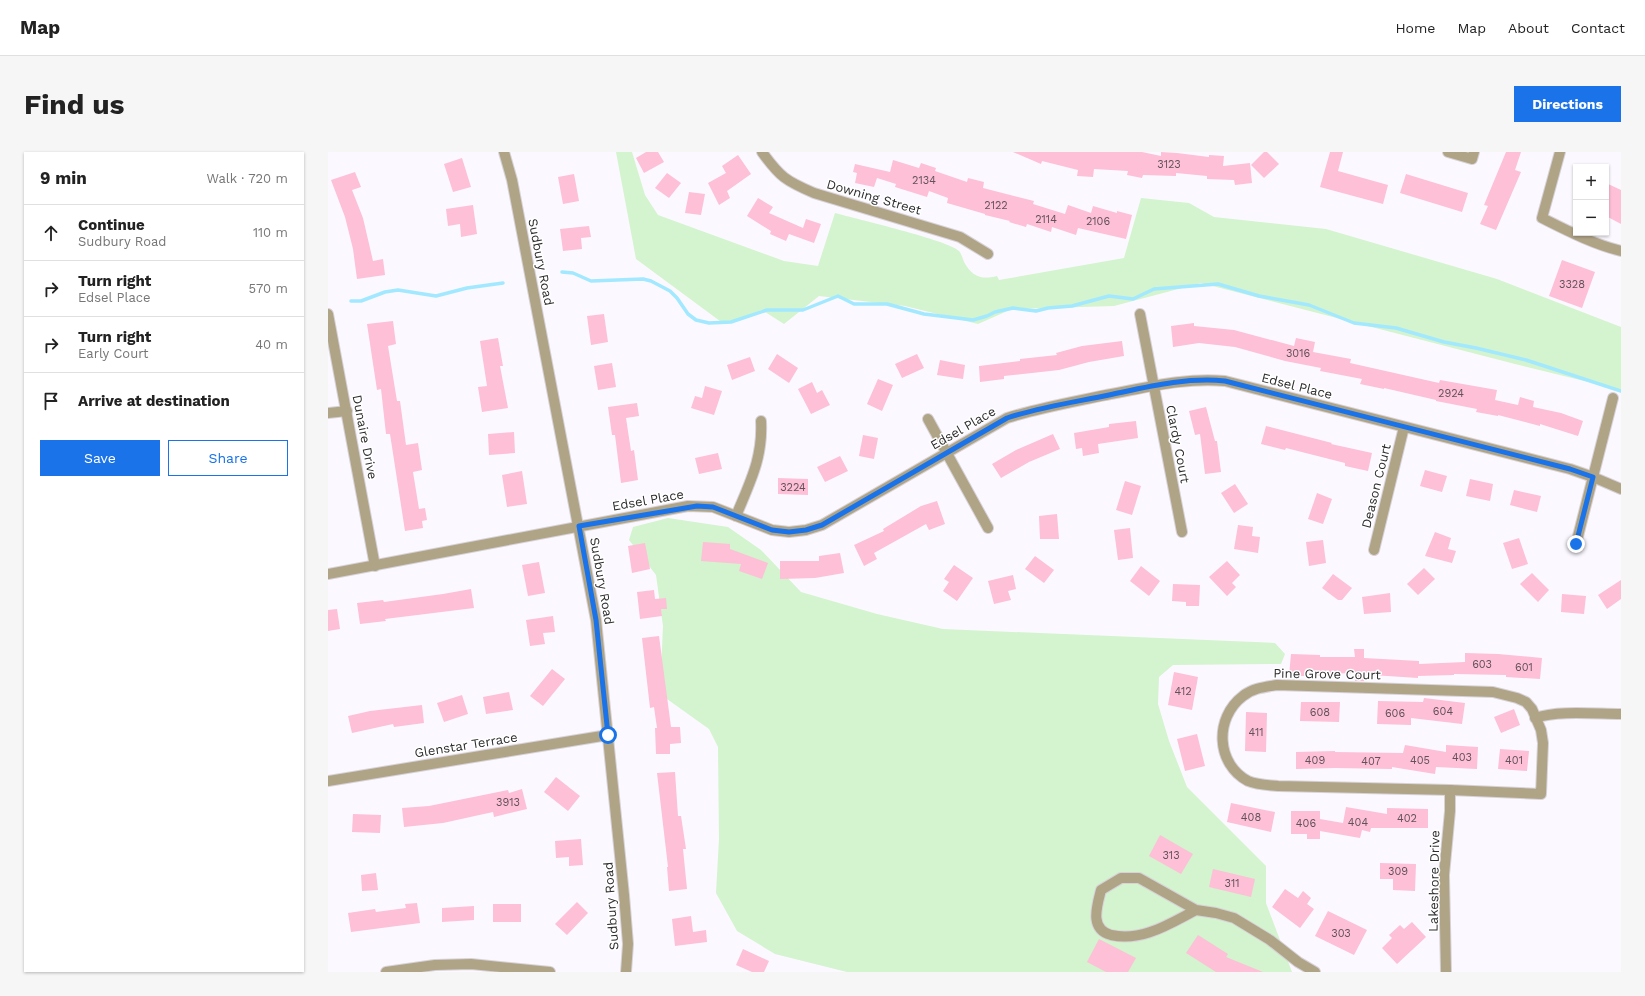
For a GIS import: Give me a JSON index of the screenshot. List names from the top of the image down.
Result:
{
  "streets": {
    "street": [
      "Downing Street",
      "Sudbury Road",
      "Edsel Place",
      "Dunaire Drive",
      "Clardy Court",
      "Deason Court",
      "Pine Grove Court",
      "Glenstar Terrace",
      "Lakeshore Drive"
    ]
  },
  "crossings": [
    ["Sudbury Road", "Edsel Place"],
    ["Sudbury Road", "Glenstar Terrace"],
    ["Edsel Place", "Dunaire Drive"],
    ["Edsel Place", "Clardy Court"],
    ["Edsel Place", "Deason Court"],
    ["Pine Grove Court", "Lakeshore Drive"]
  ],
  "house_numbers": [
    "3123",
    "2134",
    "2122",
    "2114",
    "2106",
    "3328",
    "3016",
    "2924",
    "3224",
    "603",
    "601",
    "412",
    "604",
    "608",
    "606",
    "411",
    "403",
    "409",
    "405",
    "401",
    "407",
    "3913",
    "408",
    "402",
    "404",
    "406",
    "313",
    "309",
    "311",
    "303"
  ],
  "page": {
    "header": "Map",
    "nav": [
      "Home",
      "Map",
      "About",
      "Contact"
    ],
    "buttons": [
      "Directions",
      ["Save", "Share"]
    ],
    "title": "Find us",
    "heading": ["9 min", "Walk · 720 m"],
    "map_buttons": ["+", "−"],
    "list": [
      ["Continue", "Sudbury Road", "110 m"],
      ["Turn right", "Edsel Place", "570 m"],
      ["Turn right", "Early Court", "40 m"],
      "Arrive at destination"
    ]
  }
}
